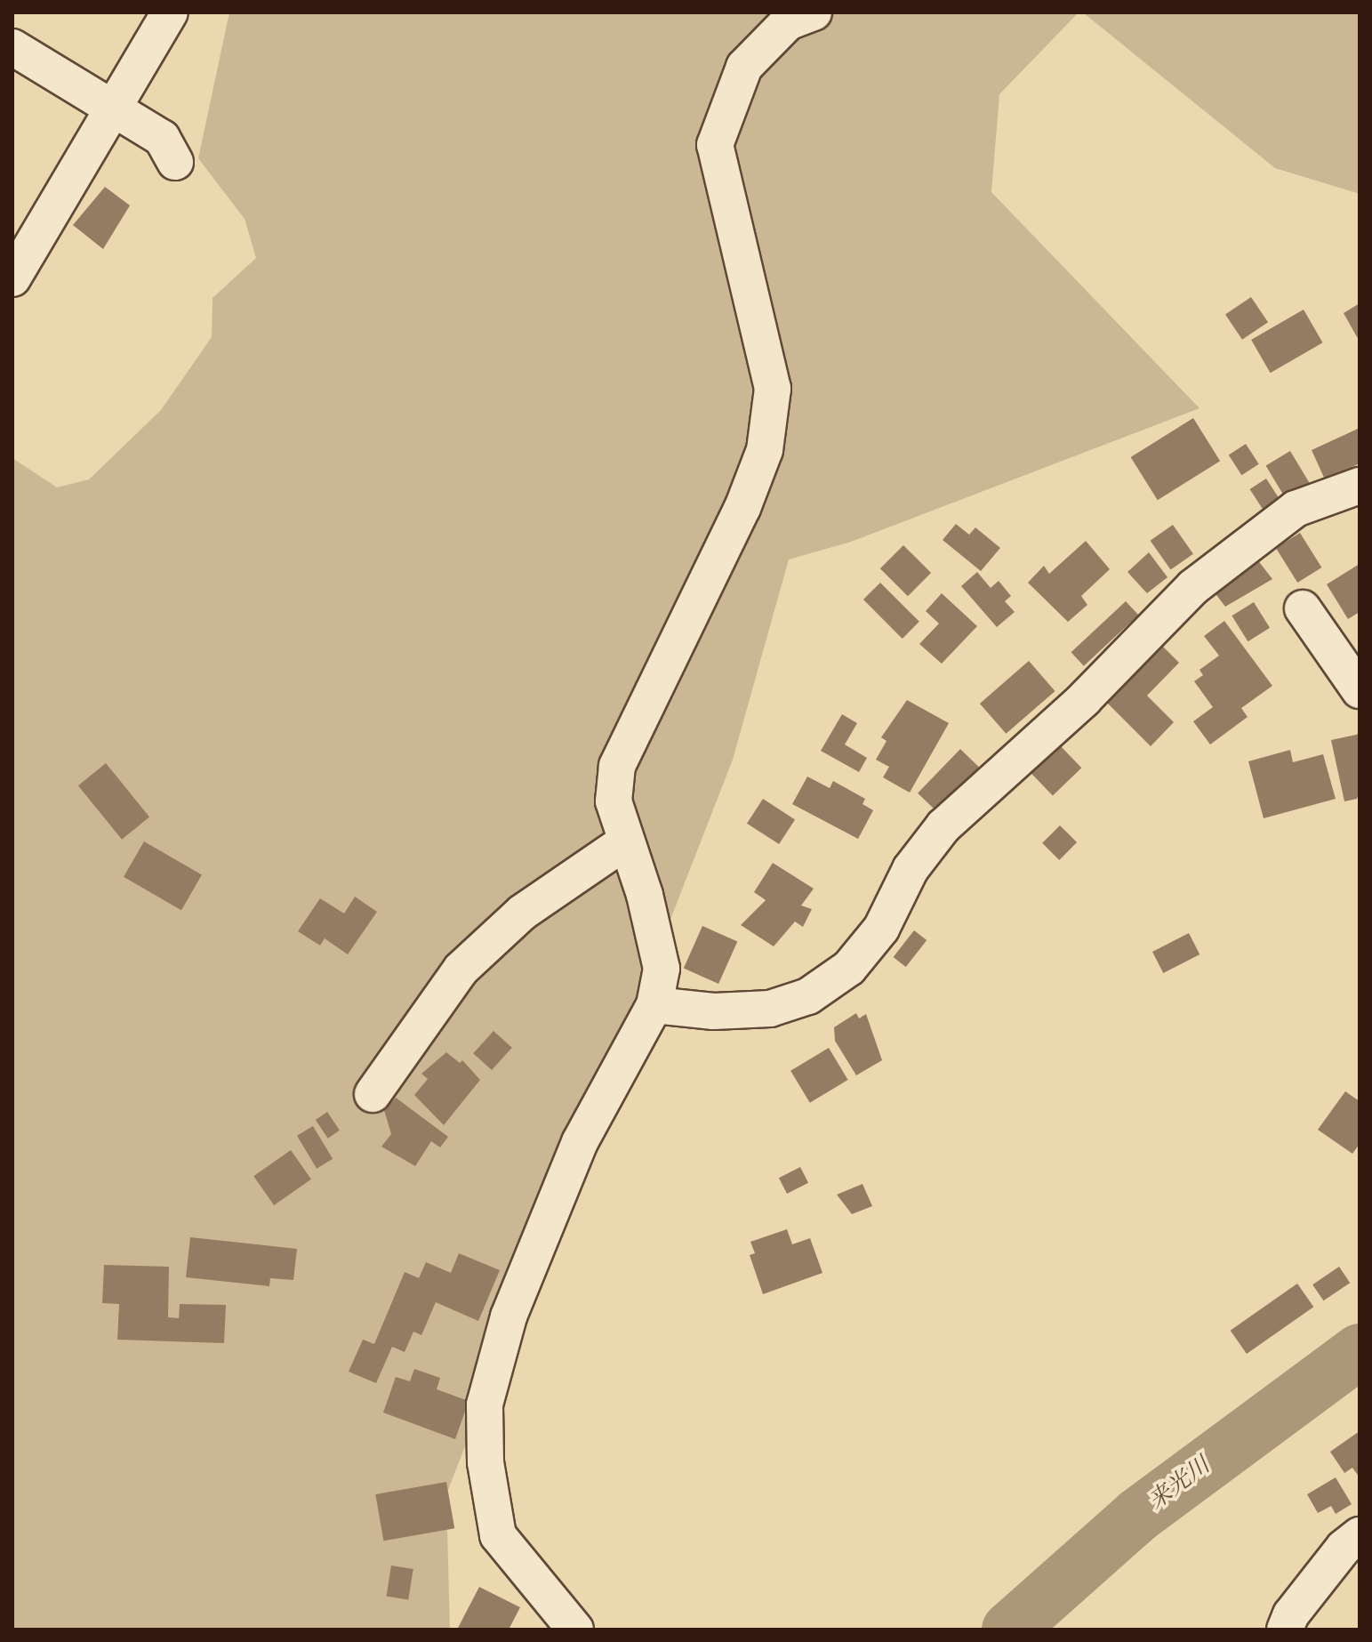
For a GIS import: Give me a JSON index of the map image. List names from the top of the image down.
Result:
{
  "water": ["来光川"]
}
